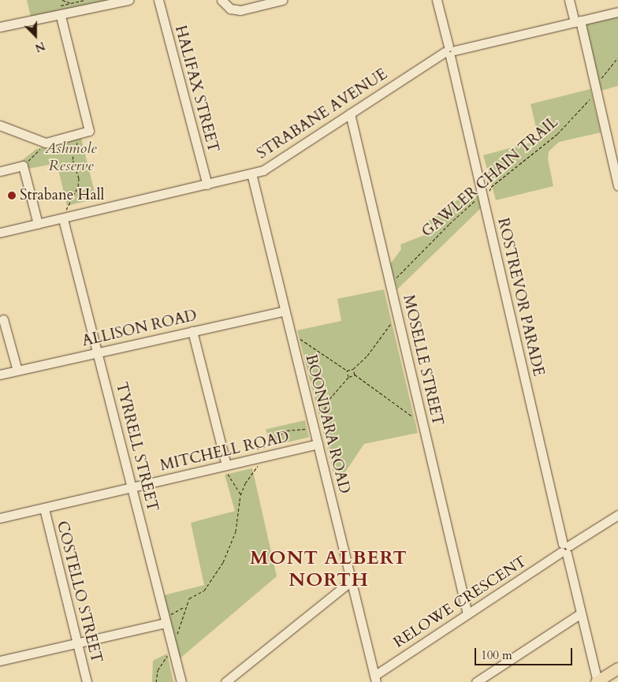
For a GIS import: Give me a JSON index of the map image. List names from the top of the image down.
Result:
{
  "streets": {
    "street": [
      "HALIFAX STREET",
      "STRABANE AVENUE",
      "ROSTREVOR PARADE",
      "ALLISON ROAD",
      "MOSELLE STREET",
      "BOONDARA ROAD",
      "TYRRELL STREET",
      "MITCHELL ROAD",
      "COSTELLO STREET",
      "RELOWE CRESCENT"
    ],
    "path": ["GAWLER CHAIN TRAIL"]
  },
  "crossings": [
    ["HALIFAX STREET", "STRABANE AVENUE"],
    ["STRABANE AVENUE", "ROSTREVOR PARADE"],
    ["STRABANE AVENUE", "MOSELLE STREET"],
    ["STRABANE AVENUE", "BOONDARA ROAD"],
    ["STRABANE AVENUE", "TYRRELL STREET"],
    ["GAWLER CHAIN TRAIL", "ROSTREVOR PARADE"],
    ["GAWLER CHAIN TRAIL", "MOSELLE STREET"],
    ["ROSTREVOR PARADE", "RELOWE CRESCENT"],
    ["ALLISON ROAD", "BOONDARA ROAD"],
    ["ALLISON ROAD", "TYRRELL STREET"],
    ["MOSELLE STREET", "RELOWE CRESCENT"],
    ["BOONDARA ROAD", "MITCHELL ROAD"],
    ["BOONDARA ROAD", "RELOWE CRESCENT"],
    ["TYRRELL STREET", "MITCHELL ROAD"],
    ["MITCHELL ROAD", "COSTELLO STREET"]
  ],
  "districts": ["MONT ALBERT NORTH"],
  "parks": ["Ashmole Reserve"],
  "places": ["Strabane Hall"],
  "scale_bar": "100 m",
  "north": "bottom"
}
